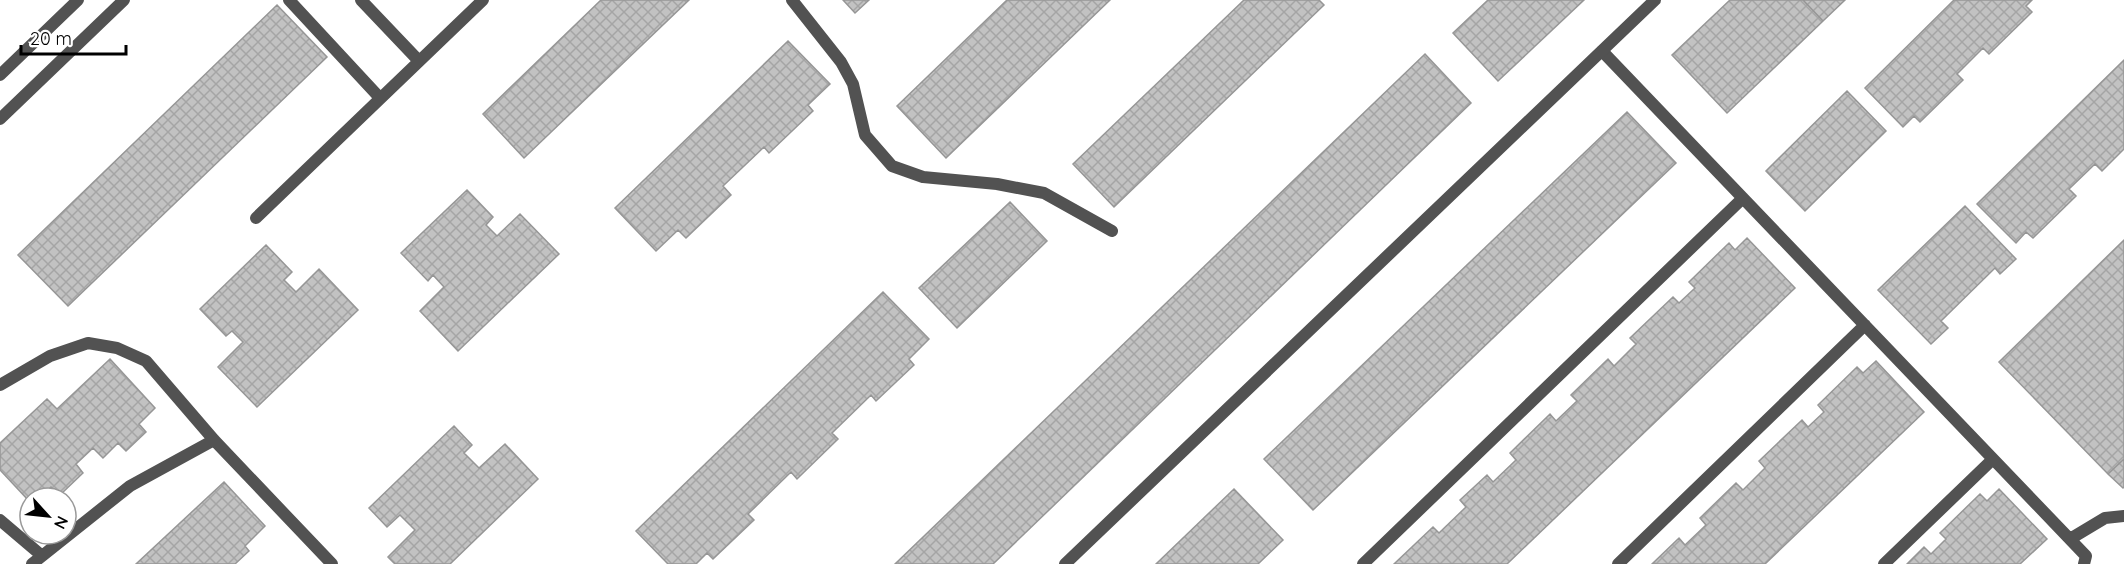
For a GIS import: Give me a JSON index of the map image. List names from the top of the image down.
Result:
{
  "scale_bar": "20 m",
  "north": "bottom right"
}
